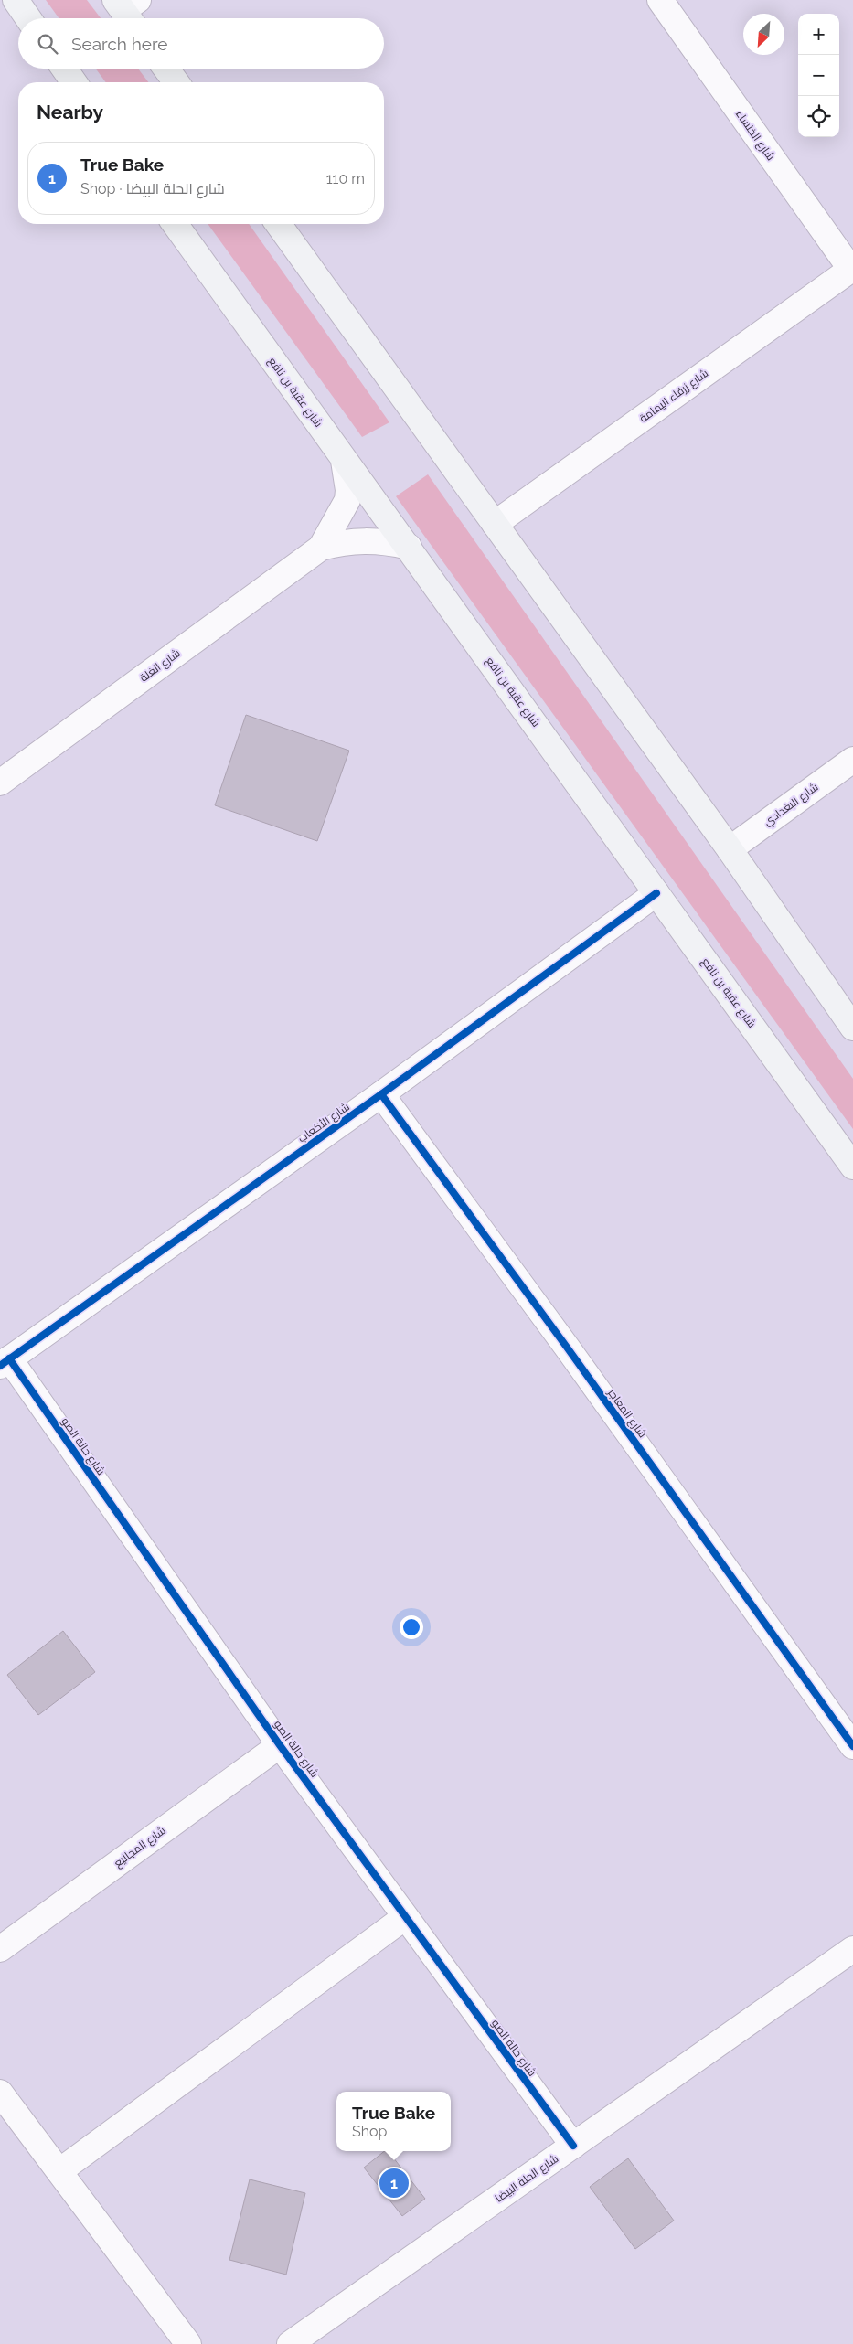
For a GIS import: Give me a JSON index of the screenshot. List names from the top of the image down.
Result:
{
  "streets": {
    "main road": ["شارع عقبة بن نافع"],
    "street": [
      "شارع الخنساء",
      "شارع زرقاء اليمامة",
      "شارع الغلة",
      "شارع البغدادي",
      "شارع الأكعاب",
      "شارع المعاجر",
      "شارع حالة الصو",
      "شارع المجاليع",
      "شارع الحلة البيضا"
    ]
  },
  "crossings": [
    ["شارع الخنساء", "شارع زرقاء اليمامة"],
    ["شارع عقبة بن نافع", "شارع الغلة"],
    ["شارع عقبة بن نافع", "شارع الأكعاب"],
    ["شارع الأكعاب", "شارع المعاجر"],
    ["شارع الأكعاب", "شارع حالة الصو"],
    ["شارع حالة الصو", "شارع المجاليع"],
    ["شارع حالة الصو", "شارع الحلة البيضا"]
  ],
  "north": "bottom left",
  "page": {
    "map_buttons": ["+", "−"],
    "search": "Search here",
    "heading": "Nearby",
    "list": [
      {
        "mark": "1",
        "name": "True Bake",
        "note": "Shop · شارع الحلة البيضا",
        "value": "110 m"
      }
    ],
    "popup": ["True Bake", "Shop"],
    "pins": "1"
  }
}
